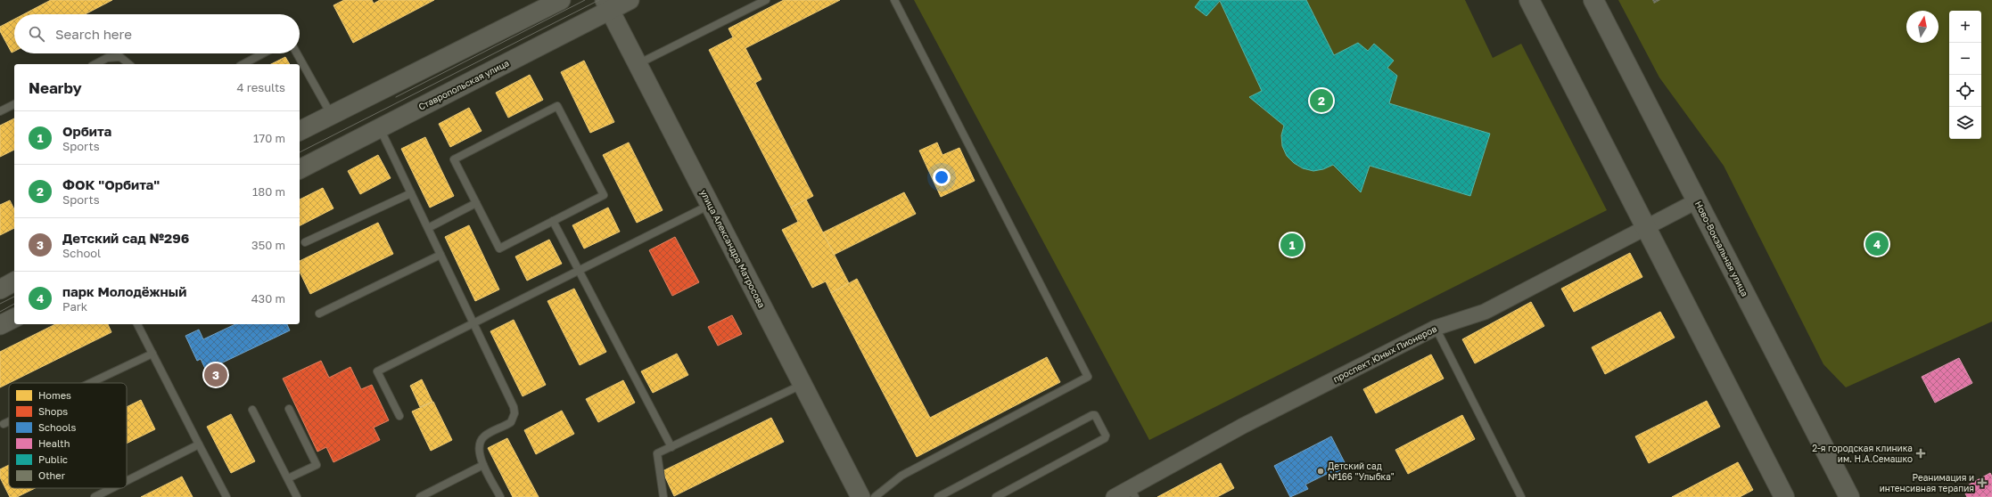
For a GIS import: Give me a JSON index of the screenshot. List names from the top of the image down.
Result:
{
  "streets": {
    "main road": ["Ново-Вокзальная улица"],
    "street": ["Ставропольская улица", "улица Александра Матросова", "проспект Юных Пионеров"]
  },
  "crossings": [
    ["Ставропольская улица", "улица Александра Матросова"],
    ["Ново-Вокзальная улица", "проспект Юных Пионеров"]
  ],
  "places": {
    "health": ["2-я городская клиника им. Н.А.Семашко", "Реанимация и интенсивная терапия"],
    "other": ["Детский сад №166 \"Улыбка\""]
  },
  "legend": [
    "Homes",
    "Shops",
    "Schools",
    "Health",
    "Public",
    "Other"
  ],
  "north": "top",
  "page": {
    "map_buttons": ["+", "−"],
    "search": "Search here",
    "heading": ["Nearby", "4 results"],
    "pins": [
      "2",
      "4",
      "1",
      "3"
    ],
    "list": [
      {
        "mark": "1",
        "name": "Орбита",
        "note": "Sports",
        "value": "170 m"
      },
      {
        "mark": "2",
        "name": "ФОК \"Орбита\"",
        "note": "Sports",
        "value": "180 m"
      },
      {
        "mark": "3",
        "name": "Детский сад №296",
        "note": "School",
        "value": "350 m"
      },
      {
        "mark": "4",
        "name": "парк Молодёжный",
        "note": "Park",
        "value": "430 m"
      }
    ]
  }
}
